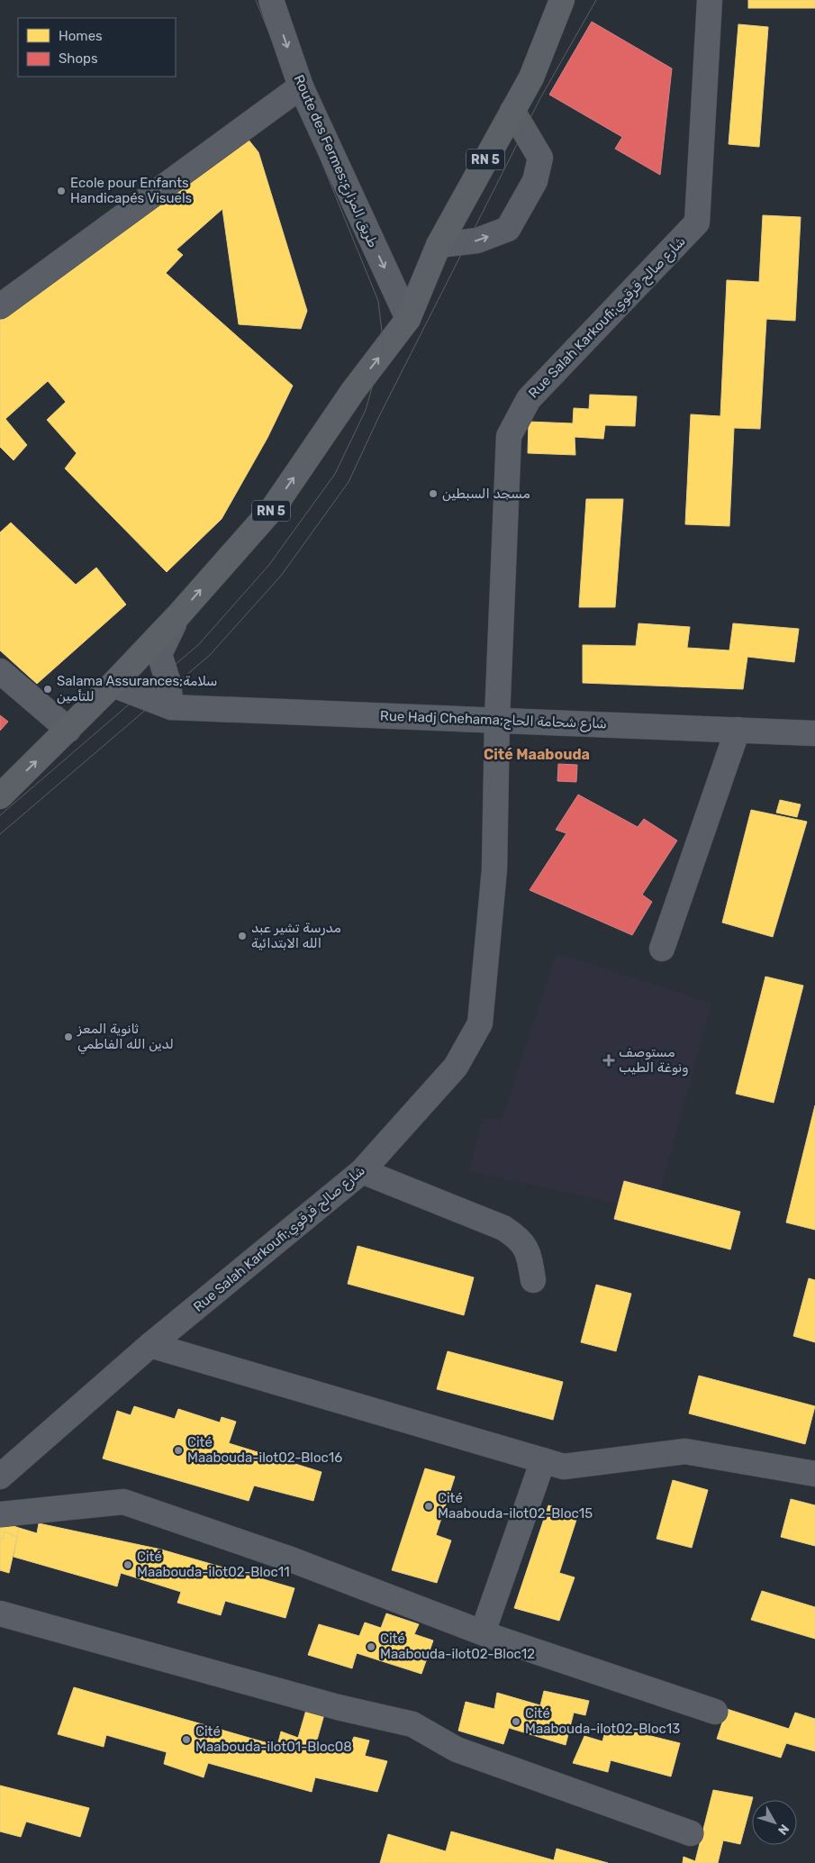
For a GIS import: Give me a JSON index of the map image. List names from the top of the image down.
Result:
{
  "streets": {
    "main road": ["RN 5"],
    "street": ["Route des Fermes;طريق المزارع", "Rue Salah Karkoufi;شارع صالح قرقوي", "Rue Hadj Chehama;شارع شحامة الحاج"]
  },
  "crossings": [
    ["RN 5", "Route des Fermes;طريق المزارع"],
    ["RN 5", "Rue Hadj Chehama;شارع شحامة الحاج"],
    ["Rue Salah Karkoufi;شارع صالح قرقوي", "Rue Hadj Chehama;شارع شحامة الحاج"]
  ],
  "one_way": ["Route des Fermes;طريق المزارع"],
  "districts": ["Cité Maabouda"],
  "places": {
    "other": [
      "Ecole pour Enfants Handicapés Visuels",
      "مسجد السبطين",
      "Salama Assurances;سلامة للتأمين",
      "مدرسة تشير عبد الله الابتدائية",
      "ثانوية المعز لدين الله الفاطمي",
      "Cité Maabouda-ilot02-Bloc16",
      "Cité Maabouda-ilot02-Bloc15",
      "Cité Maabouda-ilot02-Bloc11",
      "Cité Maabouda-ilot02-Bloc12",
      "Cité Maabouda-ilot02-Bloc13",
      "Cité Maabouda-ilot01-Bloc08"
    ],
    "health": ["مستوصف ونوغة الطيب"]
  },
  "legend": ["Homes", "Shops"],
  "north": "bottom right"
}
